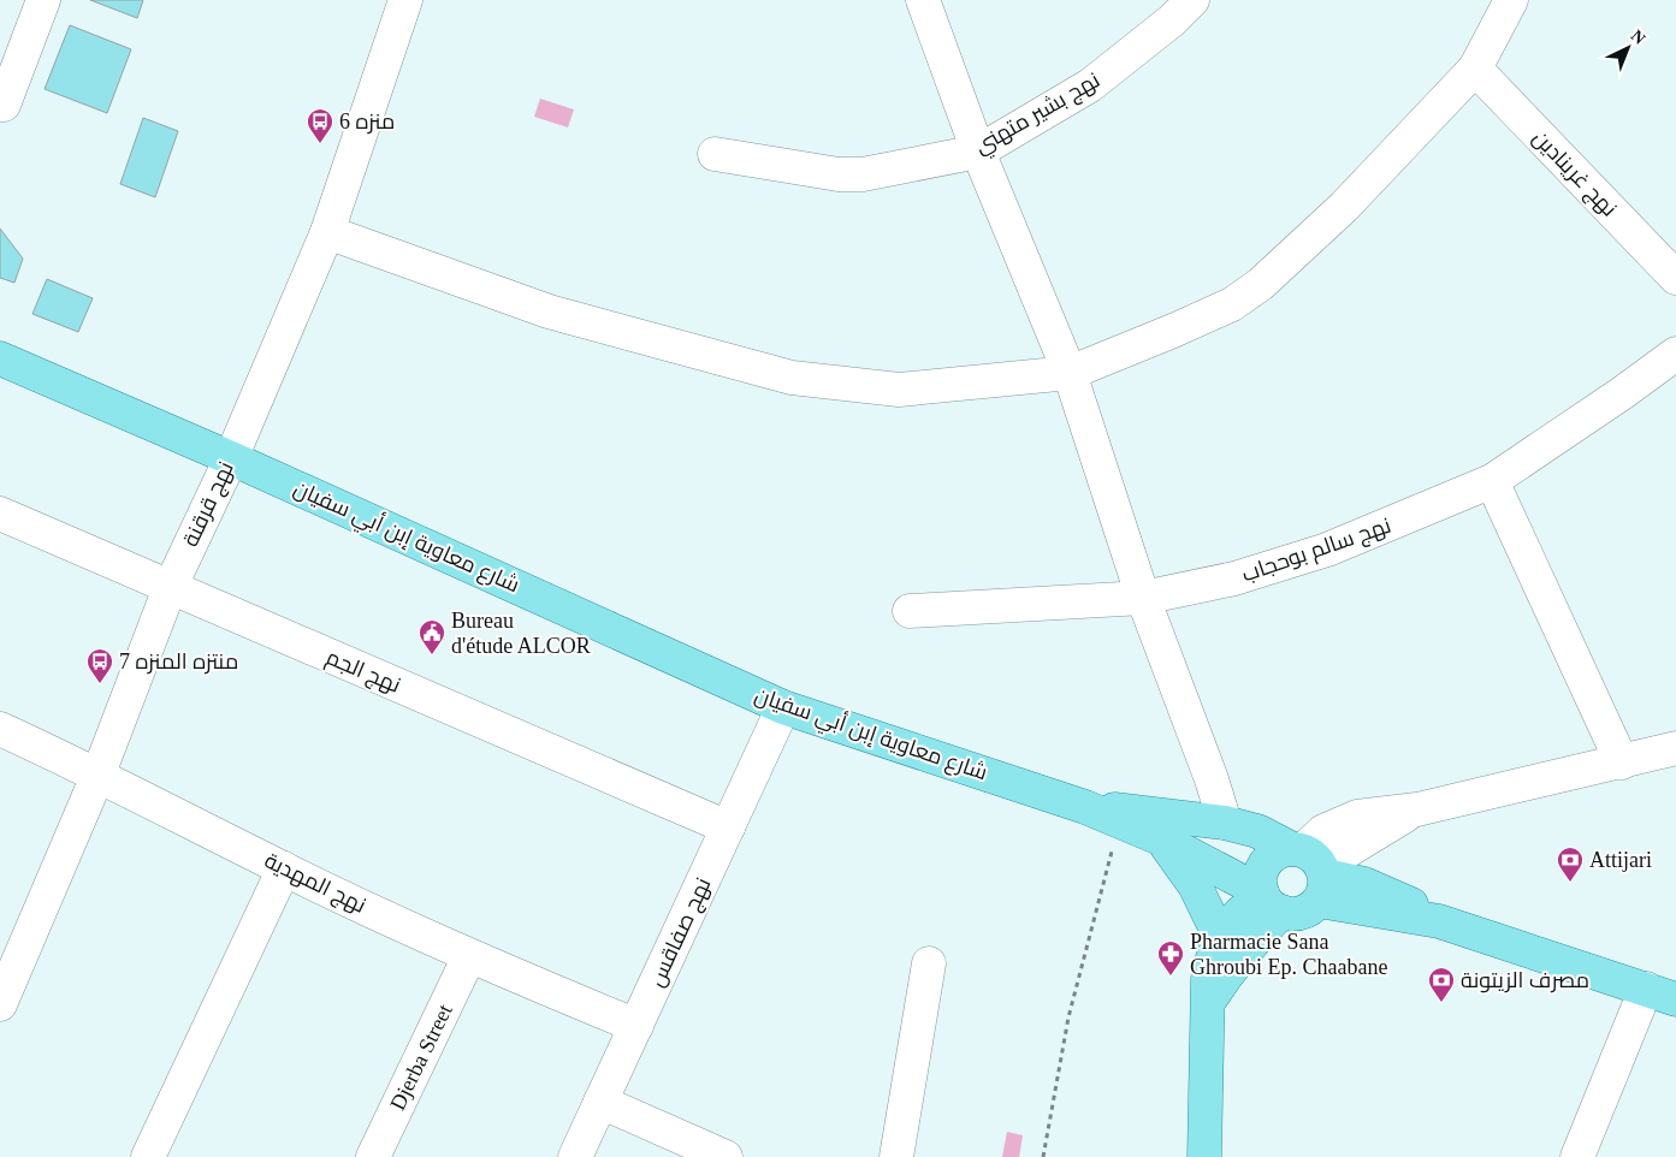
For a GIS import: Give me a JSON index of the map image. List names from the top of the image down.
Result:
{
  "streets": {
    "main road": ["شارع معاوية إبن أبي سفيان"],
    "street": [
      "نهج بشير متهني",
      "نهج غرينادين",
      "نهج قرقنة",
      "نهج سالم بوحجاب",
      "نهج الجم",
      "نهج المهدية",
      "نهج صفاقس",
      "Djerba Street"
    ]
  },
  "crossings": [
    ["نهج قرقنة", "شارع معاوية إبن أبي سفيان"],
    ["نهج قرقنة", "نهج الجم"],
    ["نهج قرقنة", "نهج المهدية"],
    ["شارع معاوية إبن أبي سفيان", "نهج صفاقس"],
    ["نهج الجم", "نهج صفاقس"],
    ["نهج المهدية", "نهج صفاقس"],
    ["نهج المهدية", "Djerba Street"]
  ],
  "places": {
    "bus stop": ["منزه 6", "منتزه المنزه 7"],
    "public building": ["Bureau d'étude ALCOR"],
    "bank": ["Attijari", "مصرف الزيتونة"],
    "pharmacy": ["Pharmacie Sana Ghroubi Ep. Chaabane"]
  },
  "north": "top right"
}
